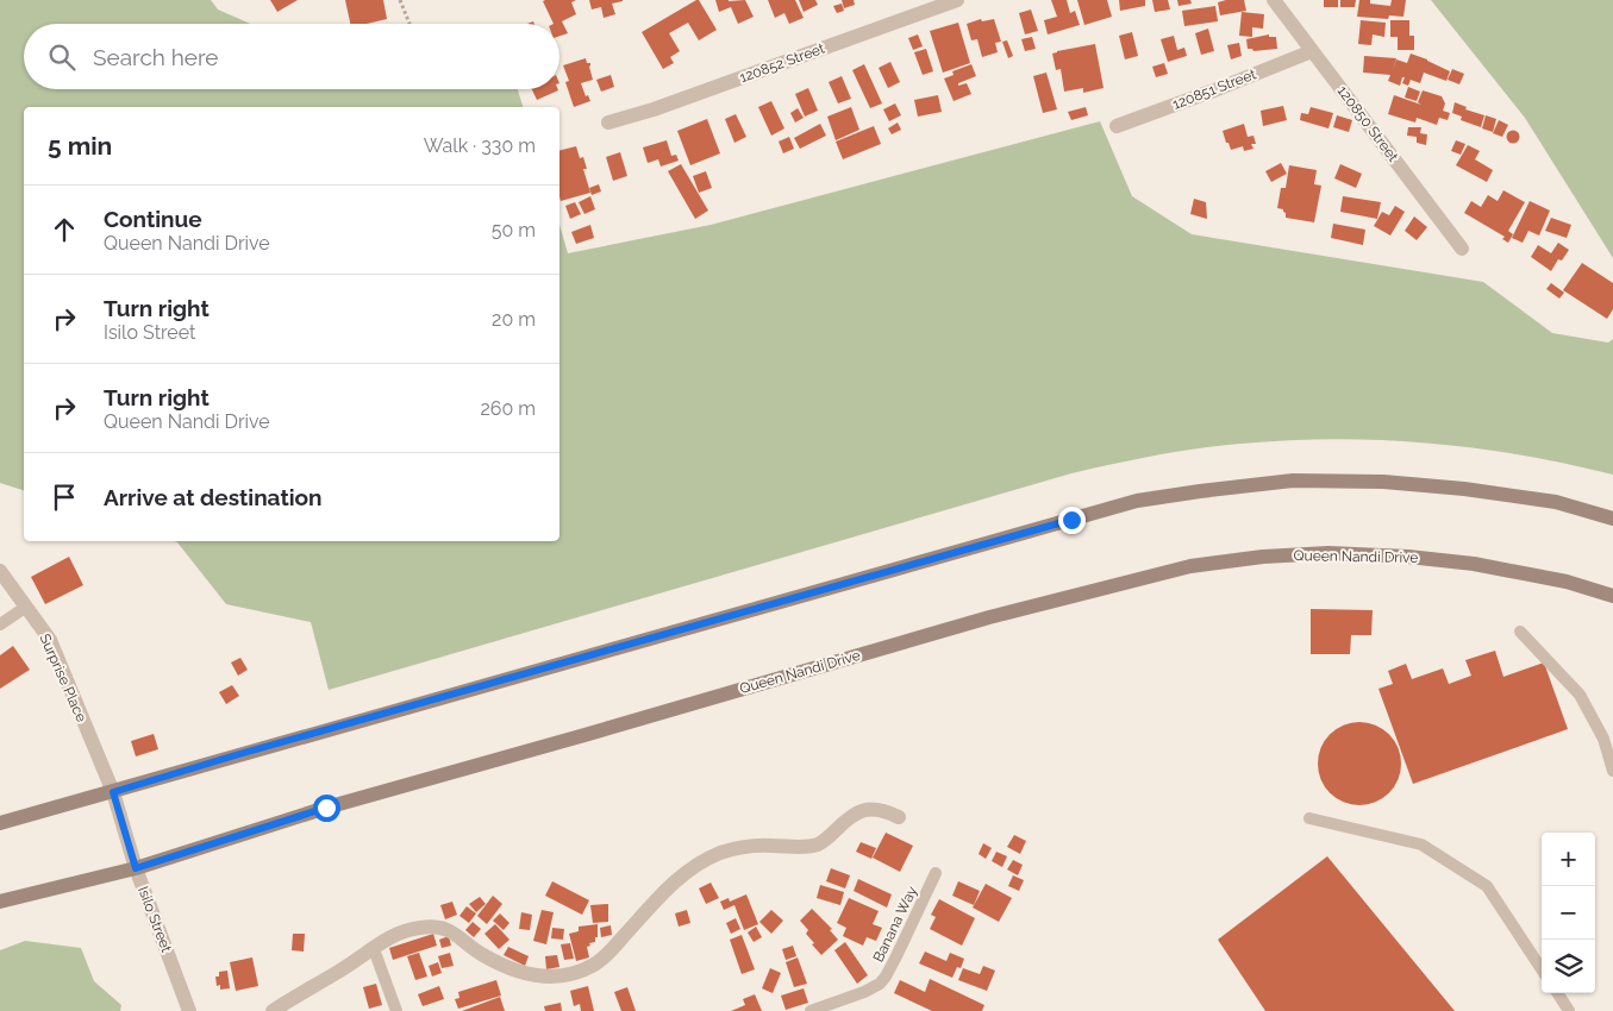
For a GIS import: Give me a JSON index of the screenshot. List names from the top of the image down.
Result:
{
  "streets": {
    "main road": ["Queen Nandi Drive"],
    "street": [
      "120852 Street",
      "120851 Street",
      "120850 Street",
      "Surprise Place",
      "Isilo Street"
    ],
    "lane": ["Banana Way"]
  },
  "crossings": [
    ["120851 Street", "120850 Street"],
    ["Queen Nandi Drive", "Isilo Street"],
    ["Surprise Place", "Isilo Street"]
  ],
  "page": {
    "search": "Search here",
    "heading": ["5 min", "Walk · 330 m"],
    "list": [
      ["Continue", "Queen Nandi Drive", "50 m"],
      ["Turn right", "Isilo Street", "20 m"],
      ["Turn right", "Queen Nandi Drive", "260 m"],
      "Arrive at destination"
    ],
    "map_buttons": ["+", "−"]
  }
}
